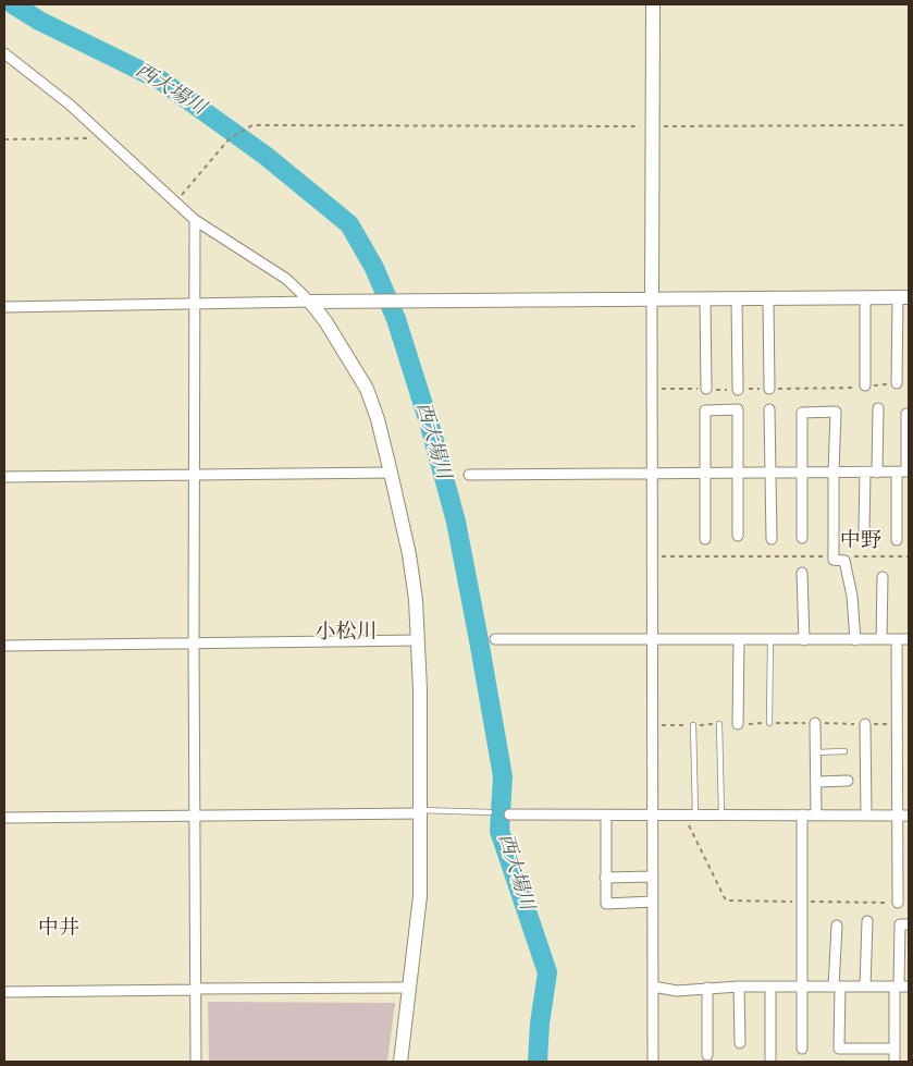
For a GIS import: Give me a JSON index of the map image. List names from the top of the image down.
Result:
{
  "districts": ["中野", "小松川", "中井"],
  "water": ["西大場川"]
}
